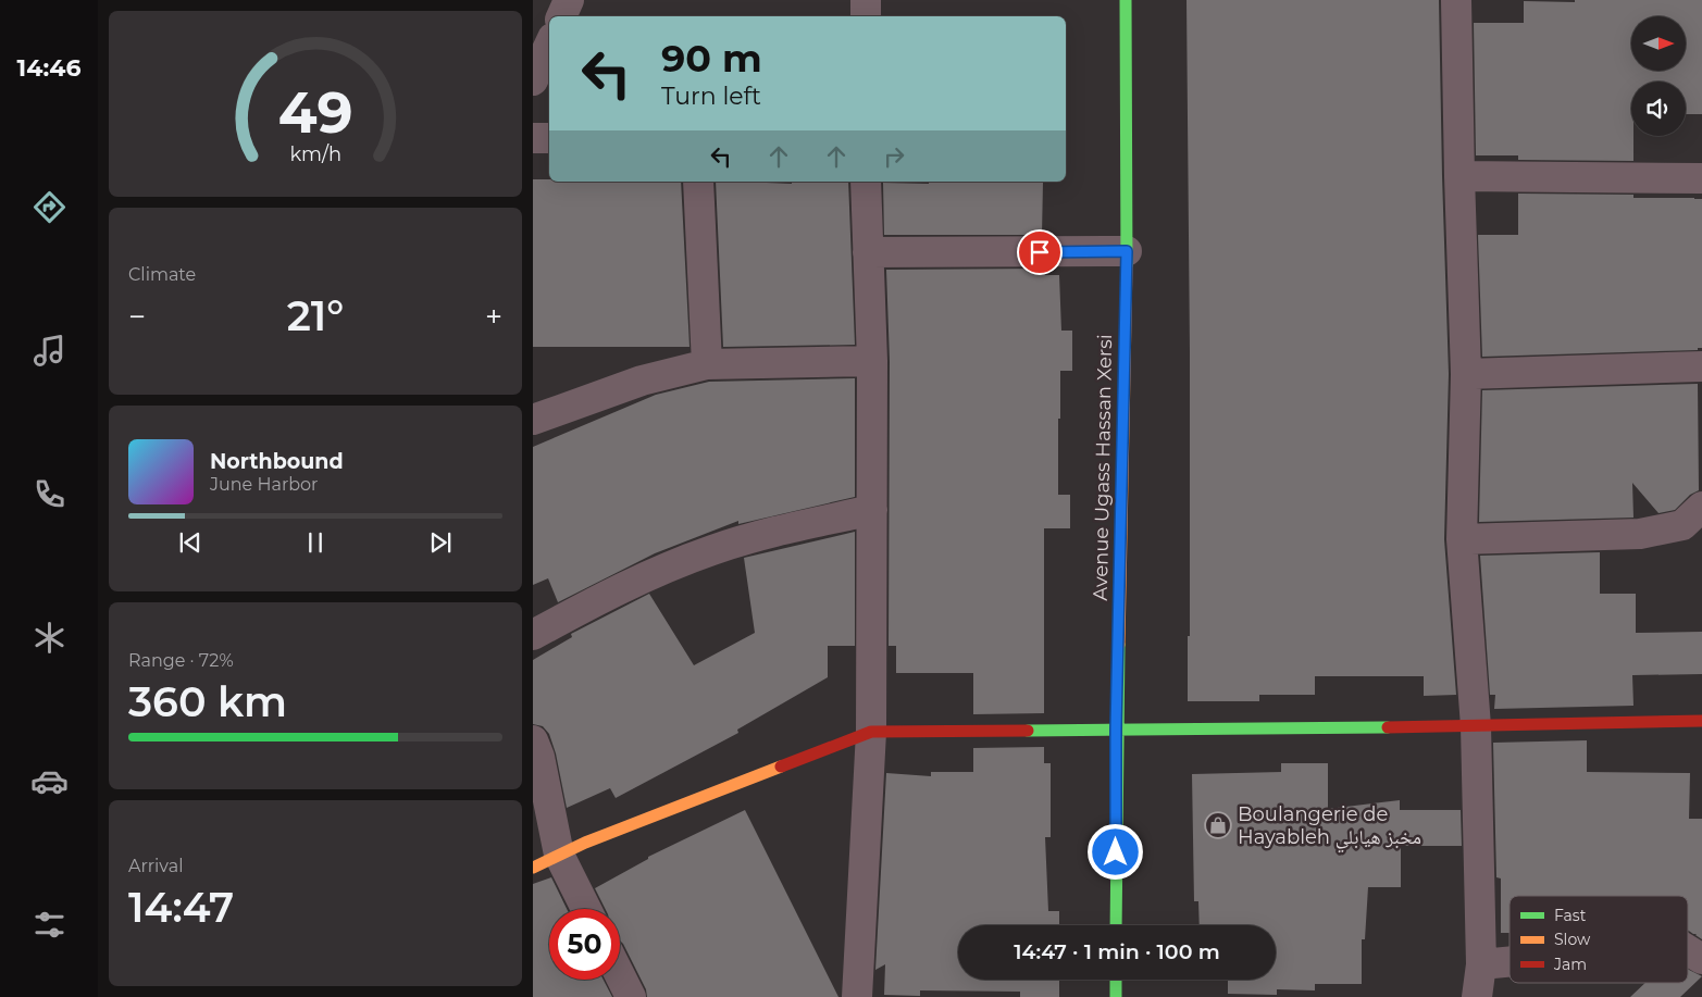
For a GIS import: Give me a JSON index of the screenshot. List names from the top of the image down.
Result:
{
  "streets": {
    "street": ["Avenue Ugass Hassan Xersi"]
  },
  "places": {
    "shop": ["Boulangerie de Hayableh مخبز هيابلي"]
  },
  "legend": ["Fast", "Slow", "Jam"],
  "north": "right",
  "page": {
    "tabs": "14:46",
    "turn": ["90 m", "Turn left"],
    "tile": [
      "Climate",
      ["Range · 72%", "360 km"],
      ["Arrival", "14:47"]
    ],
    "heat": ["−", "21°", "+"],
    "song": ["Northbound", "June Harbor"],
    "limit": "50",
    "trip": "14:47 · 1 min · 100 m",
    "gauge": ["49", "km/h"]
  }
}
